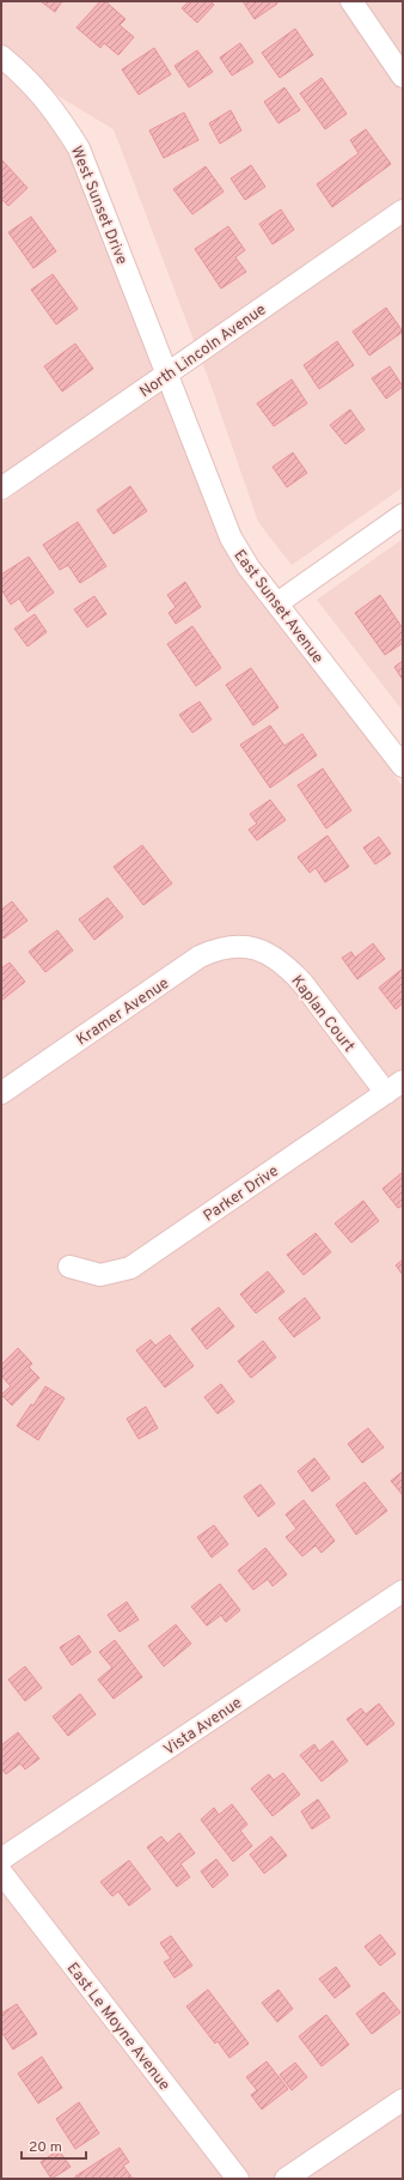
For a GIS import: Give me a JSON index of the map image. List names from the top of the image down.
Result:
{
  "streets": {
    "street": [
      "West Sunset Drive",
      "North Lincoln Avenue",
      "East Sunset Avenue",
      "Kramer Avenue",
      "Kaplan Court",
      "Parker Drive",
      "Vista Avenue",
      "East Le Moyne Avenue"
    ]
  },
  "crossings": [
    ["West Sunset Drive", "North Lincoln Avenue"],
    ["West Sunset Drive", "East Sunset Avenue"],
    ["North Lincoln Avenue", "East Sunset Avenue"],
    ["Kramer Avenue", "Kaplan Court"],
    ["Kaplan Court", "Parker Drive"]
  ],
  "scale_bar": "20 m"
}
